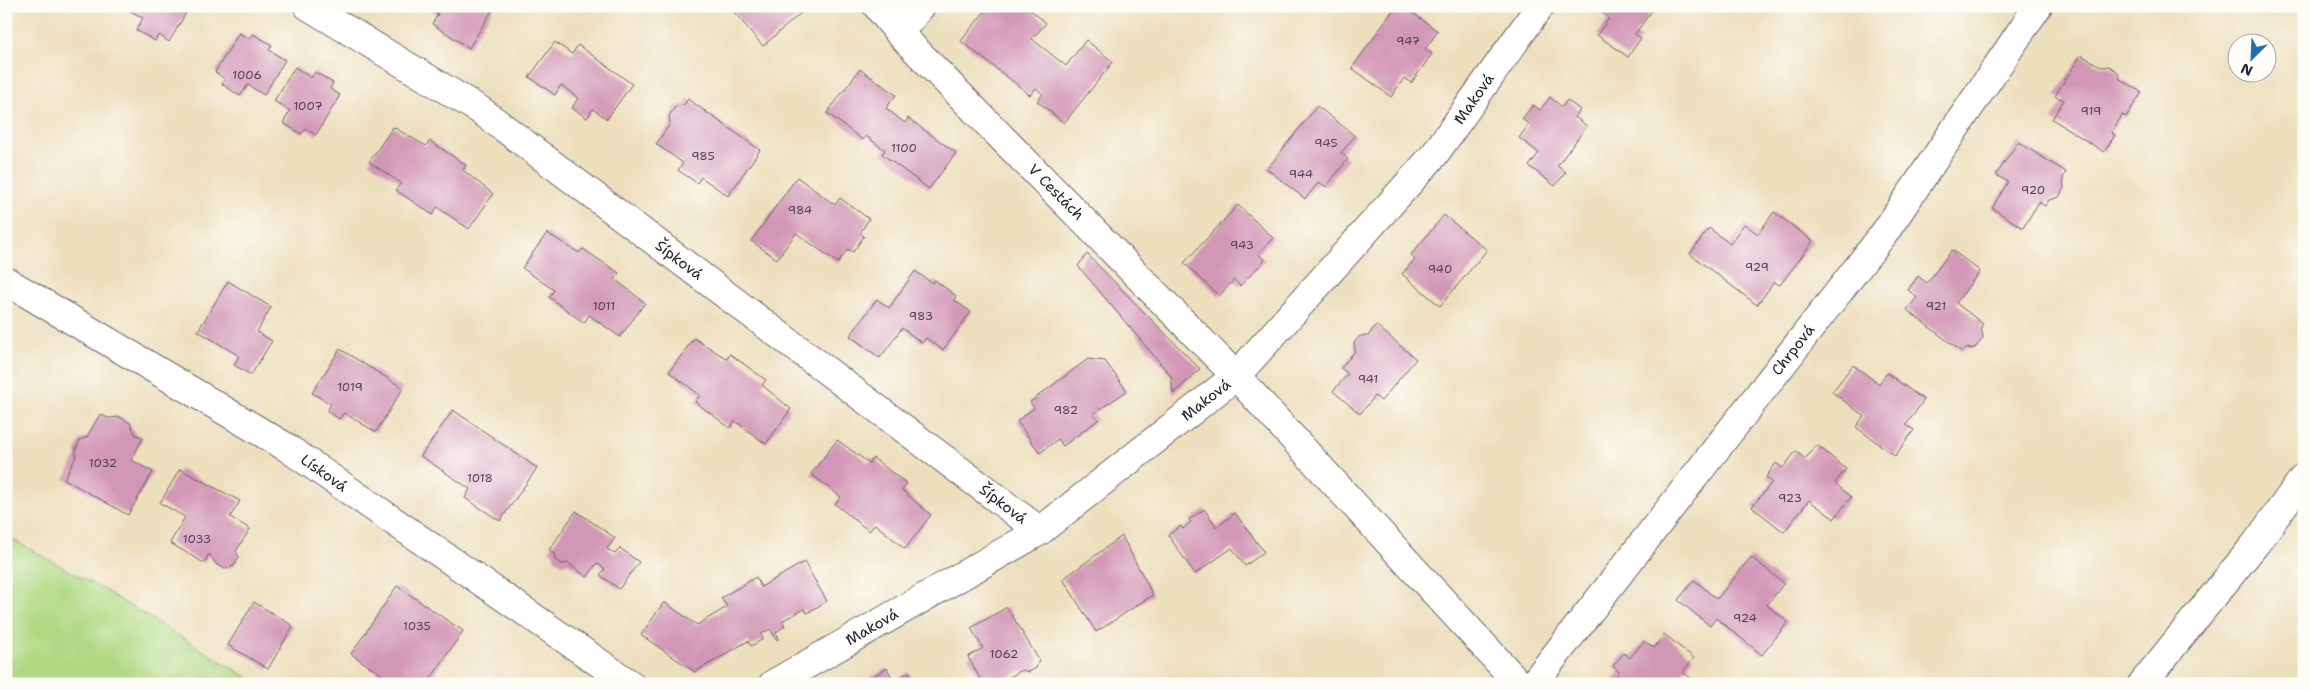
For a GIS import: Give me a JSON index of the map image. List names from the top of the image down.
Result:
{
  "streets": {
    "street": [
      "Maková",
      "V Cestách",
      "Šípková",
      "Chrpová",
      "Lísková"
    ]
  },
  "crossings": [
    ["Maková", "V Cestách"],
    ["Maková", "Šípková"]
  ],
  "house_numbers": [
    "947",
    "1006",
    "1007",
    "919",
    "945",
    "1100",
    "985",
    "944",
    "920",
    "984",
    "943",
    "929",
    "940",
    "1011",
    "921",
    "983",
    "941",
    "1019",
    "982",
    "1032",
    "1018",
    "923",
    "1033",
    "924",
    "1035",
    "1062"
  ],
  "north": "bottom left"
}
